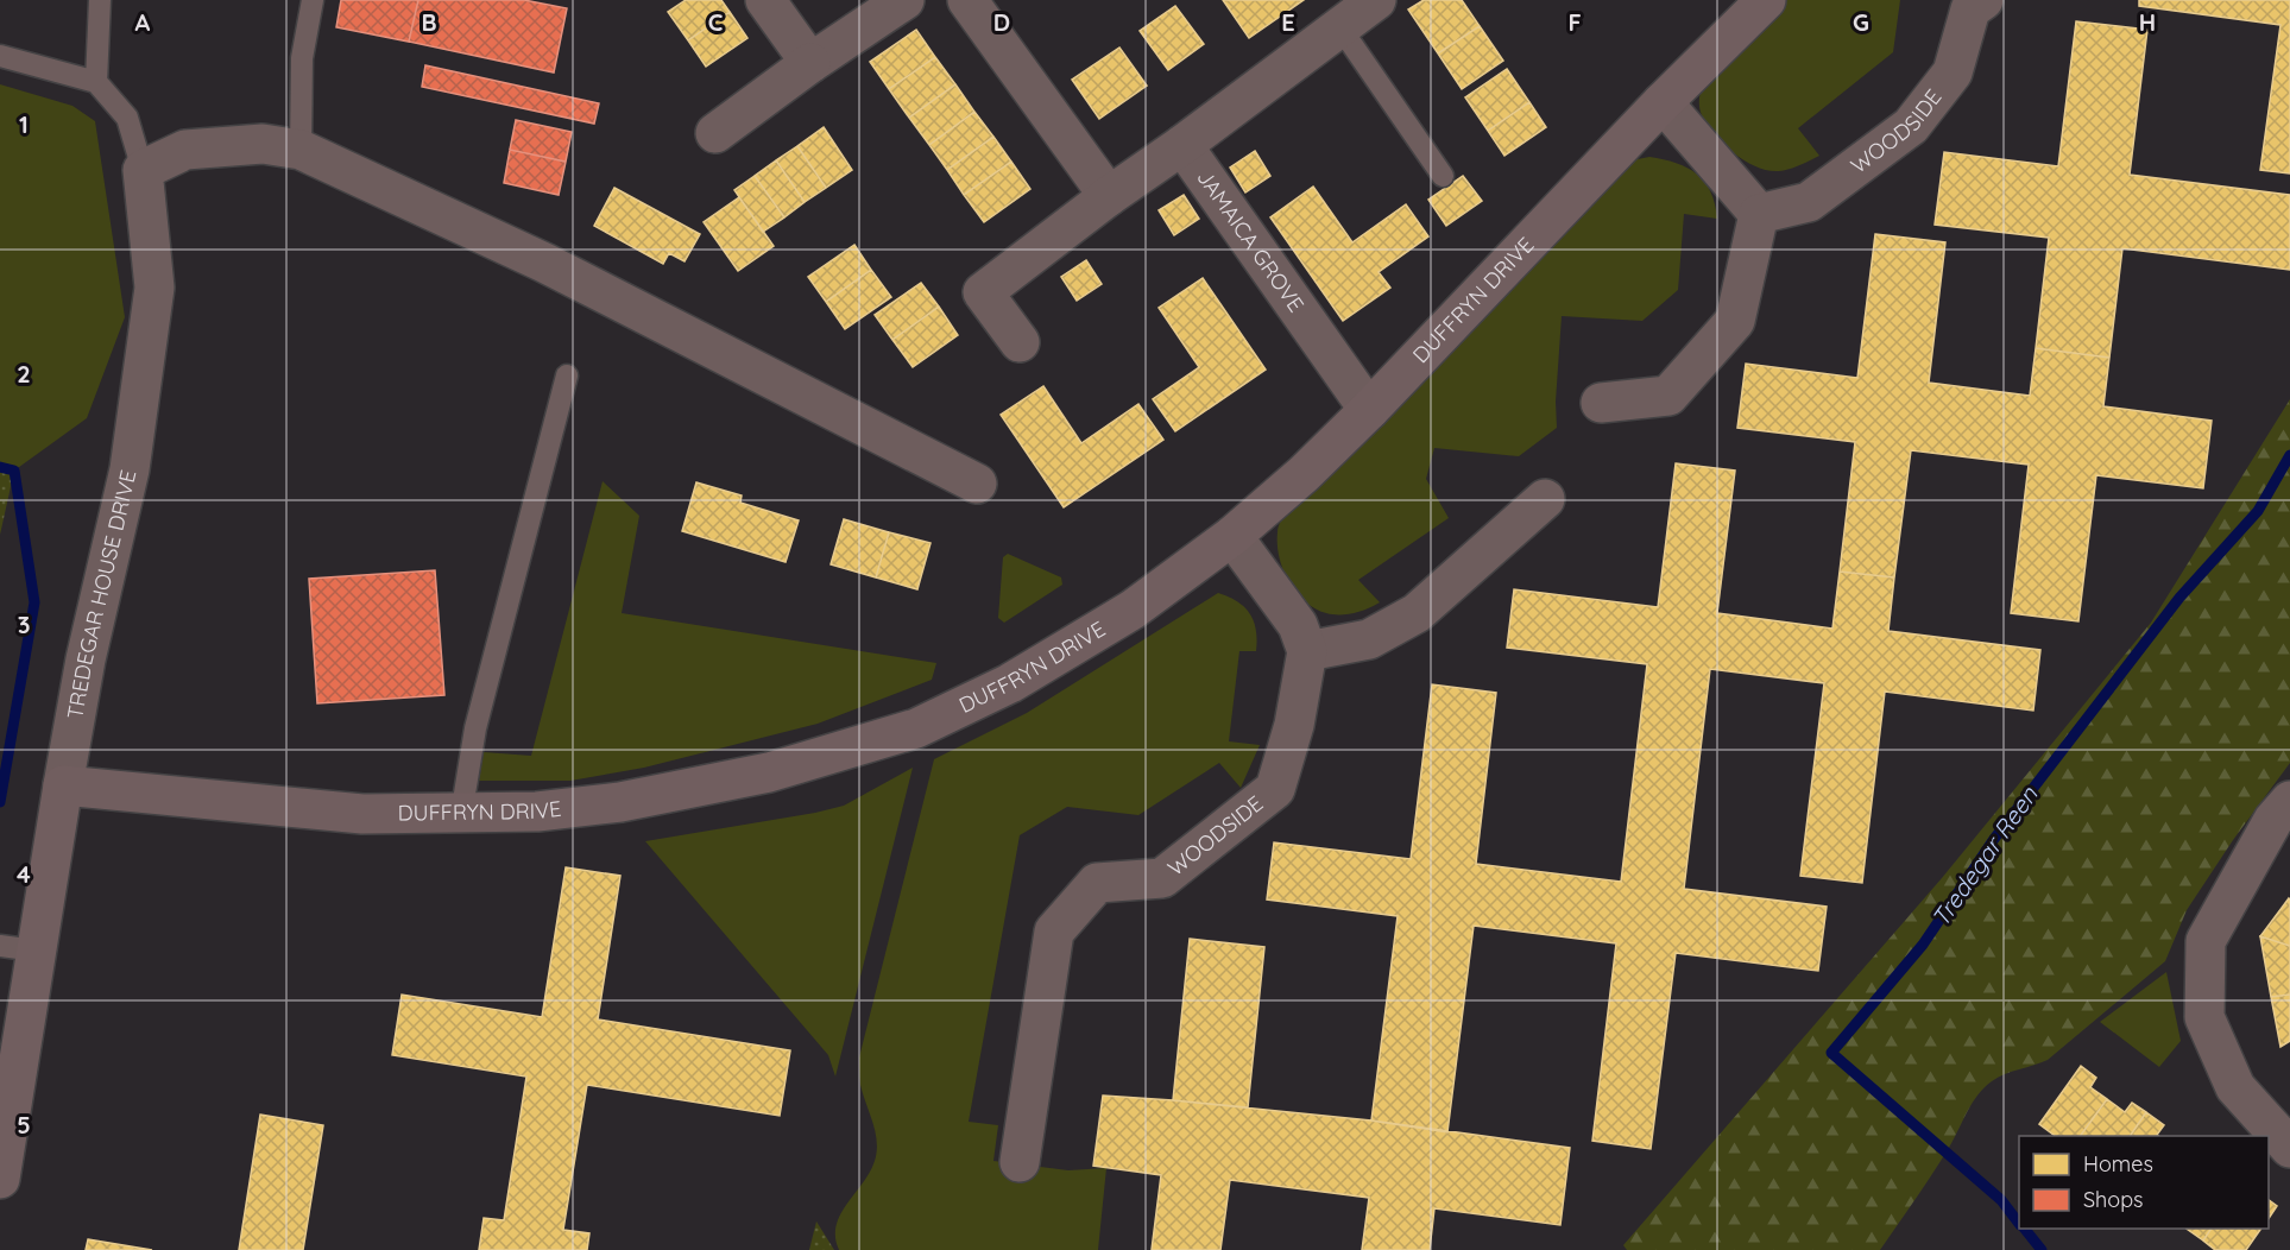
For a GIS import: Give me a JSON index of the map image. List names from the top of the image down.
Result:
{
  "streets": {
    "street": [
      "WOODSIDE",
      "JAMAICA GROVE",
      "DUFFRYN DRIVE",
      "TREDEGAR HOUSE DRIVE"
    ]
  },
  "crossings": [
    ["JAMAICA GROVE", "DUFFRYN DRIVE"],
    ["DUFFRYN DRIVE", "TREDEGAR HOUSE DRIVE"]
  ],
  "water": ["Tredegar Reen"],
  "legend": ["Homes", "Shops"],
  "grid": {
    "columns": [
      "A",
      "B",
      "C",
      "D",
      "E",
      "F",
      "G",
      "H"
    ],
    "rows": [
      "1",
      "2",
      "3",
      "4",
      "5"
    ]
  }
}
